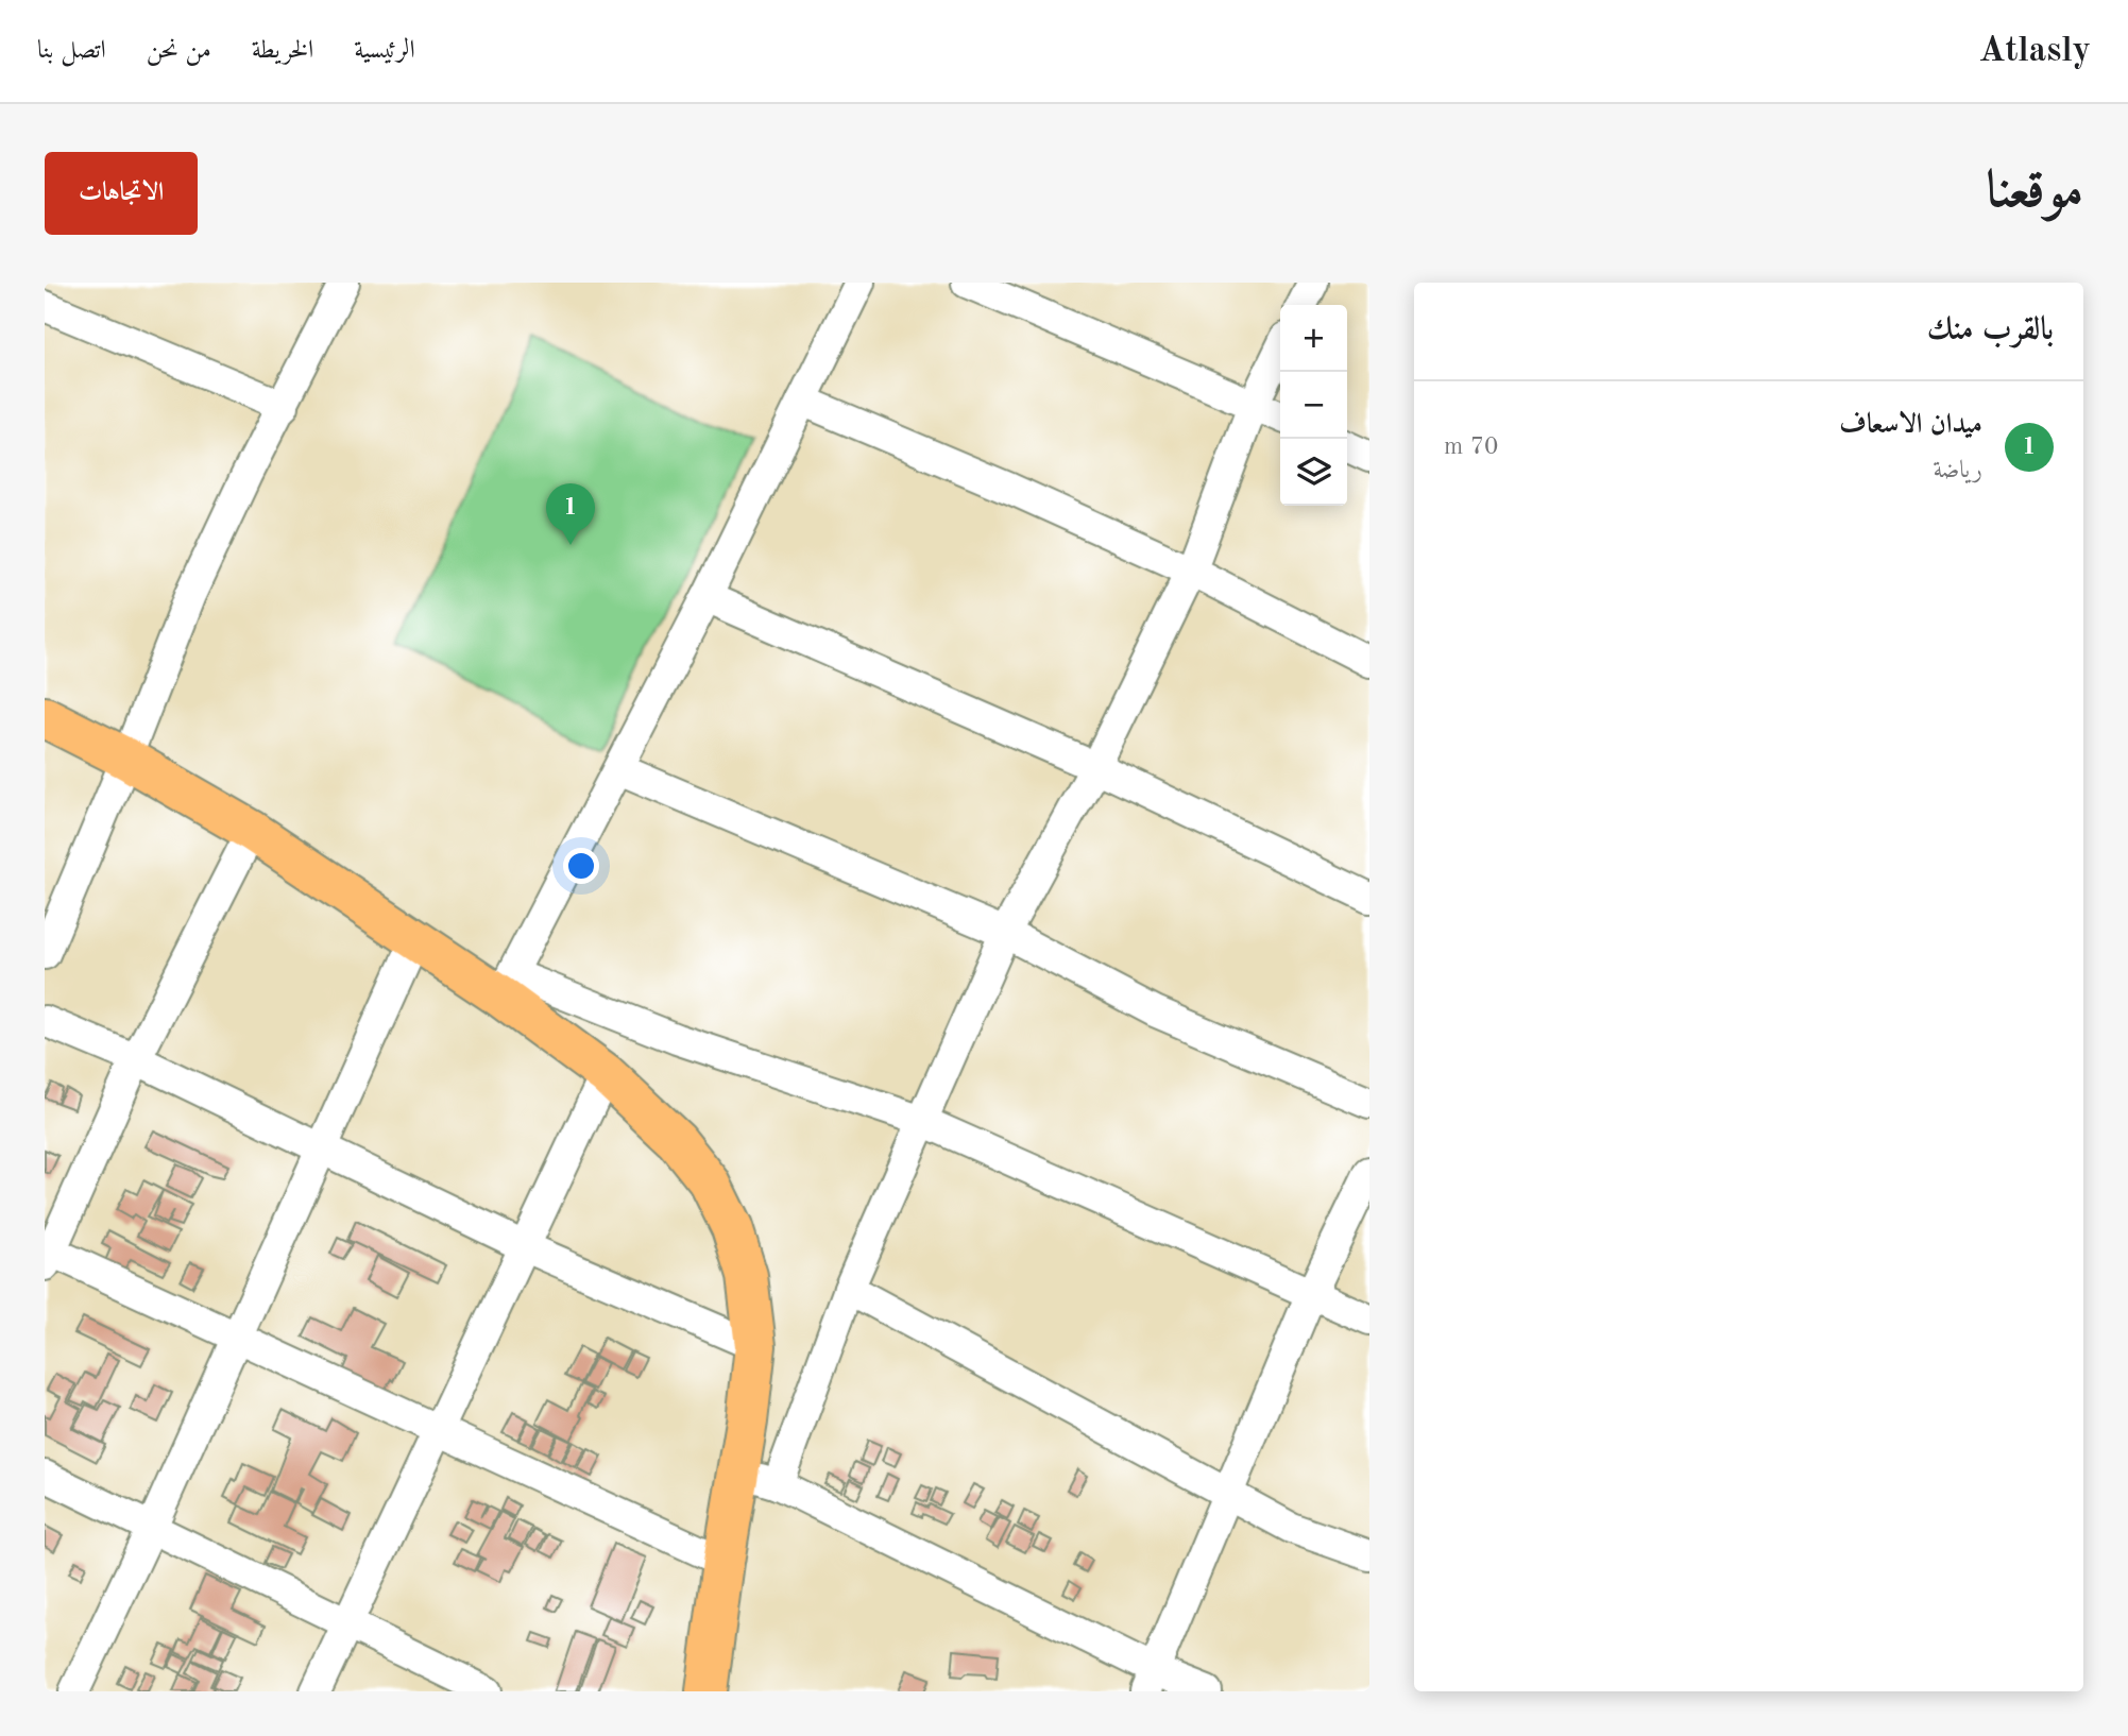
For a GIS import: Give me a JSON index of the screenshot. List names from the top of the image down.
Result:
{
  "page": {
    "header": "Atlasly",
    "nav": [
      "الرئيسية",
      "الخريطة",
      "من نحن",
      "اتصل بنا"
    ],
    "title": "موقعنا",
    "buttons": "الاتجاهات",
    "heading": "بالقرب منك",
    "map_buttons": ["+", "−"],
    "list": [
      {
        "mark": "1",
        "name": "ميدان الاسعاف",
        "note": "رياضة",
        "value": "70 m"
      }
    ],
    "pins": "1"
  }
}
